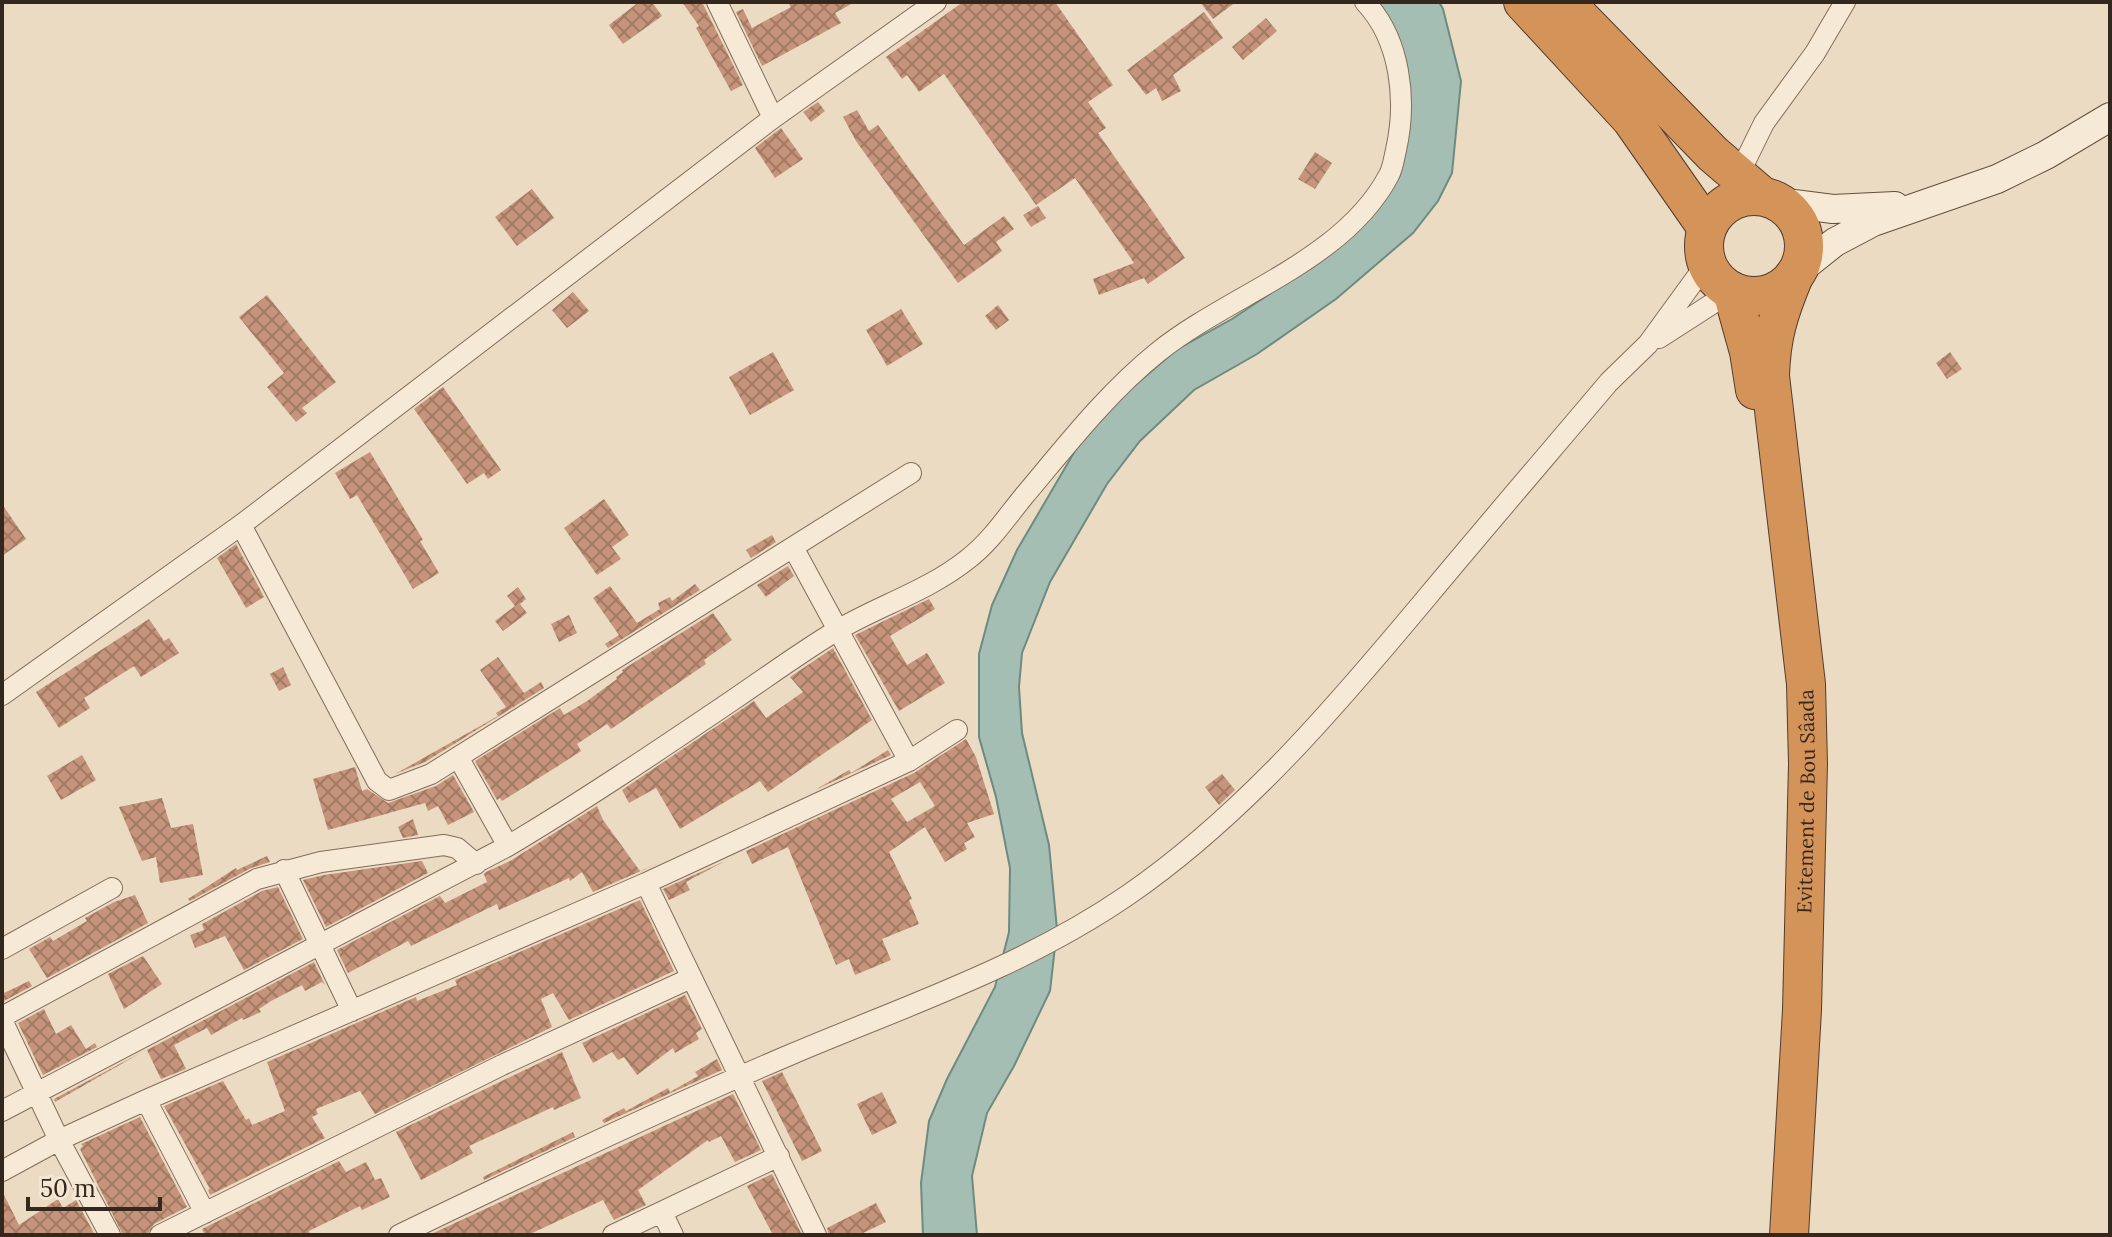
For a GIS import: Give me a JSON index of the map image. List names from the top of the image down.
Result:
{
  "streets": {
    "highway": ["Evitement de Bou Sâada"]
  },
  "scale_bar": "50 m"
}
